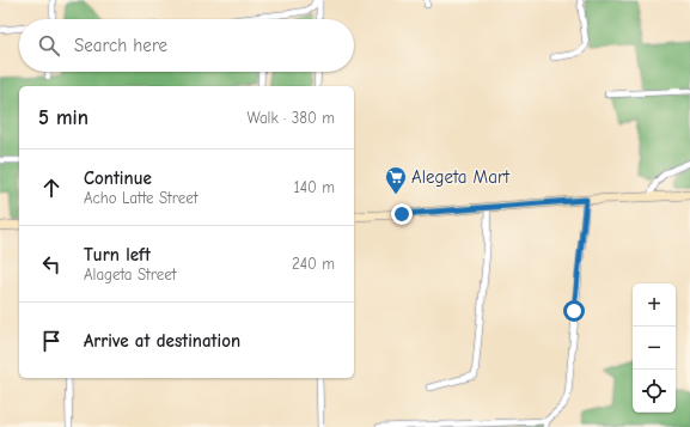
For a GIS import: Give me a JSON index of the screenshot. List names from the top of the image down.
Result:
{
  "places": {
    "supermarket": ["Alegeta Mart"]
  },
  "page": {
    "search": "Search here",
    "heading": ["5 min", "Walk · 380 m"],
    "list": [
      ["Continue", "Acho Latte Street", "140 m"],
      ["Turn left", "Alageta Street", "240 m"],
      "Arrive at destination"
    ],
    "map_buttons": ["+", "−"]
  }
}
